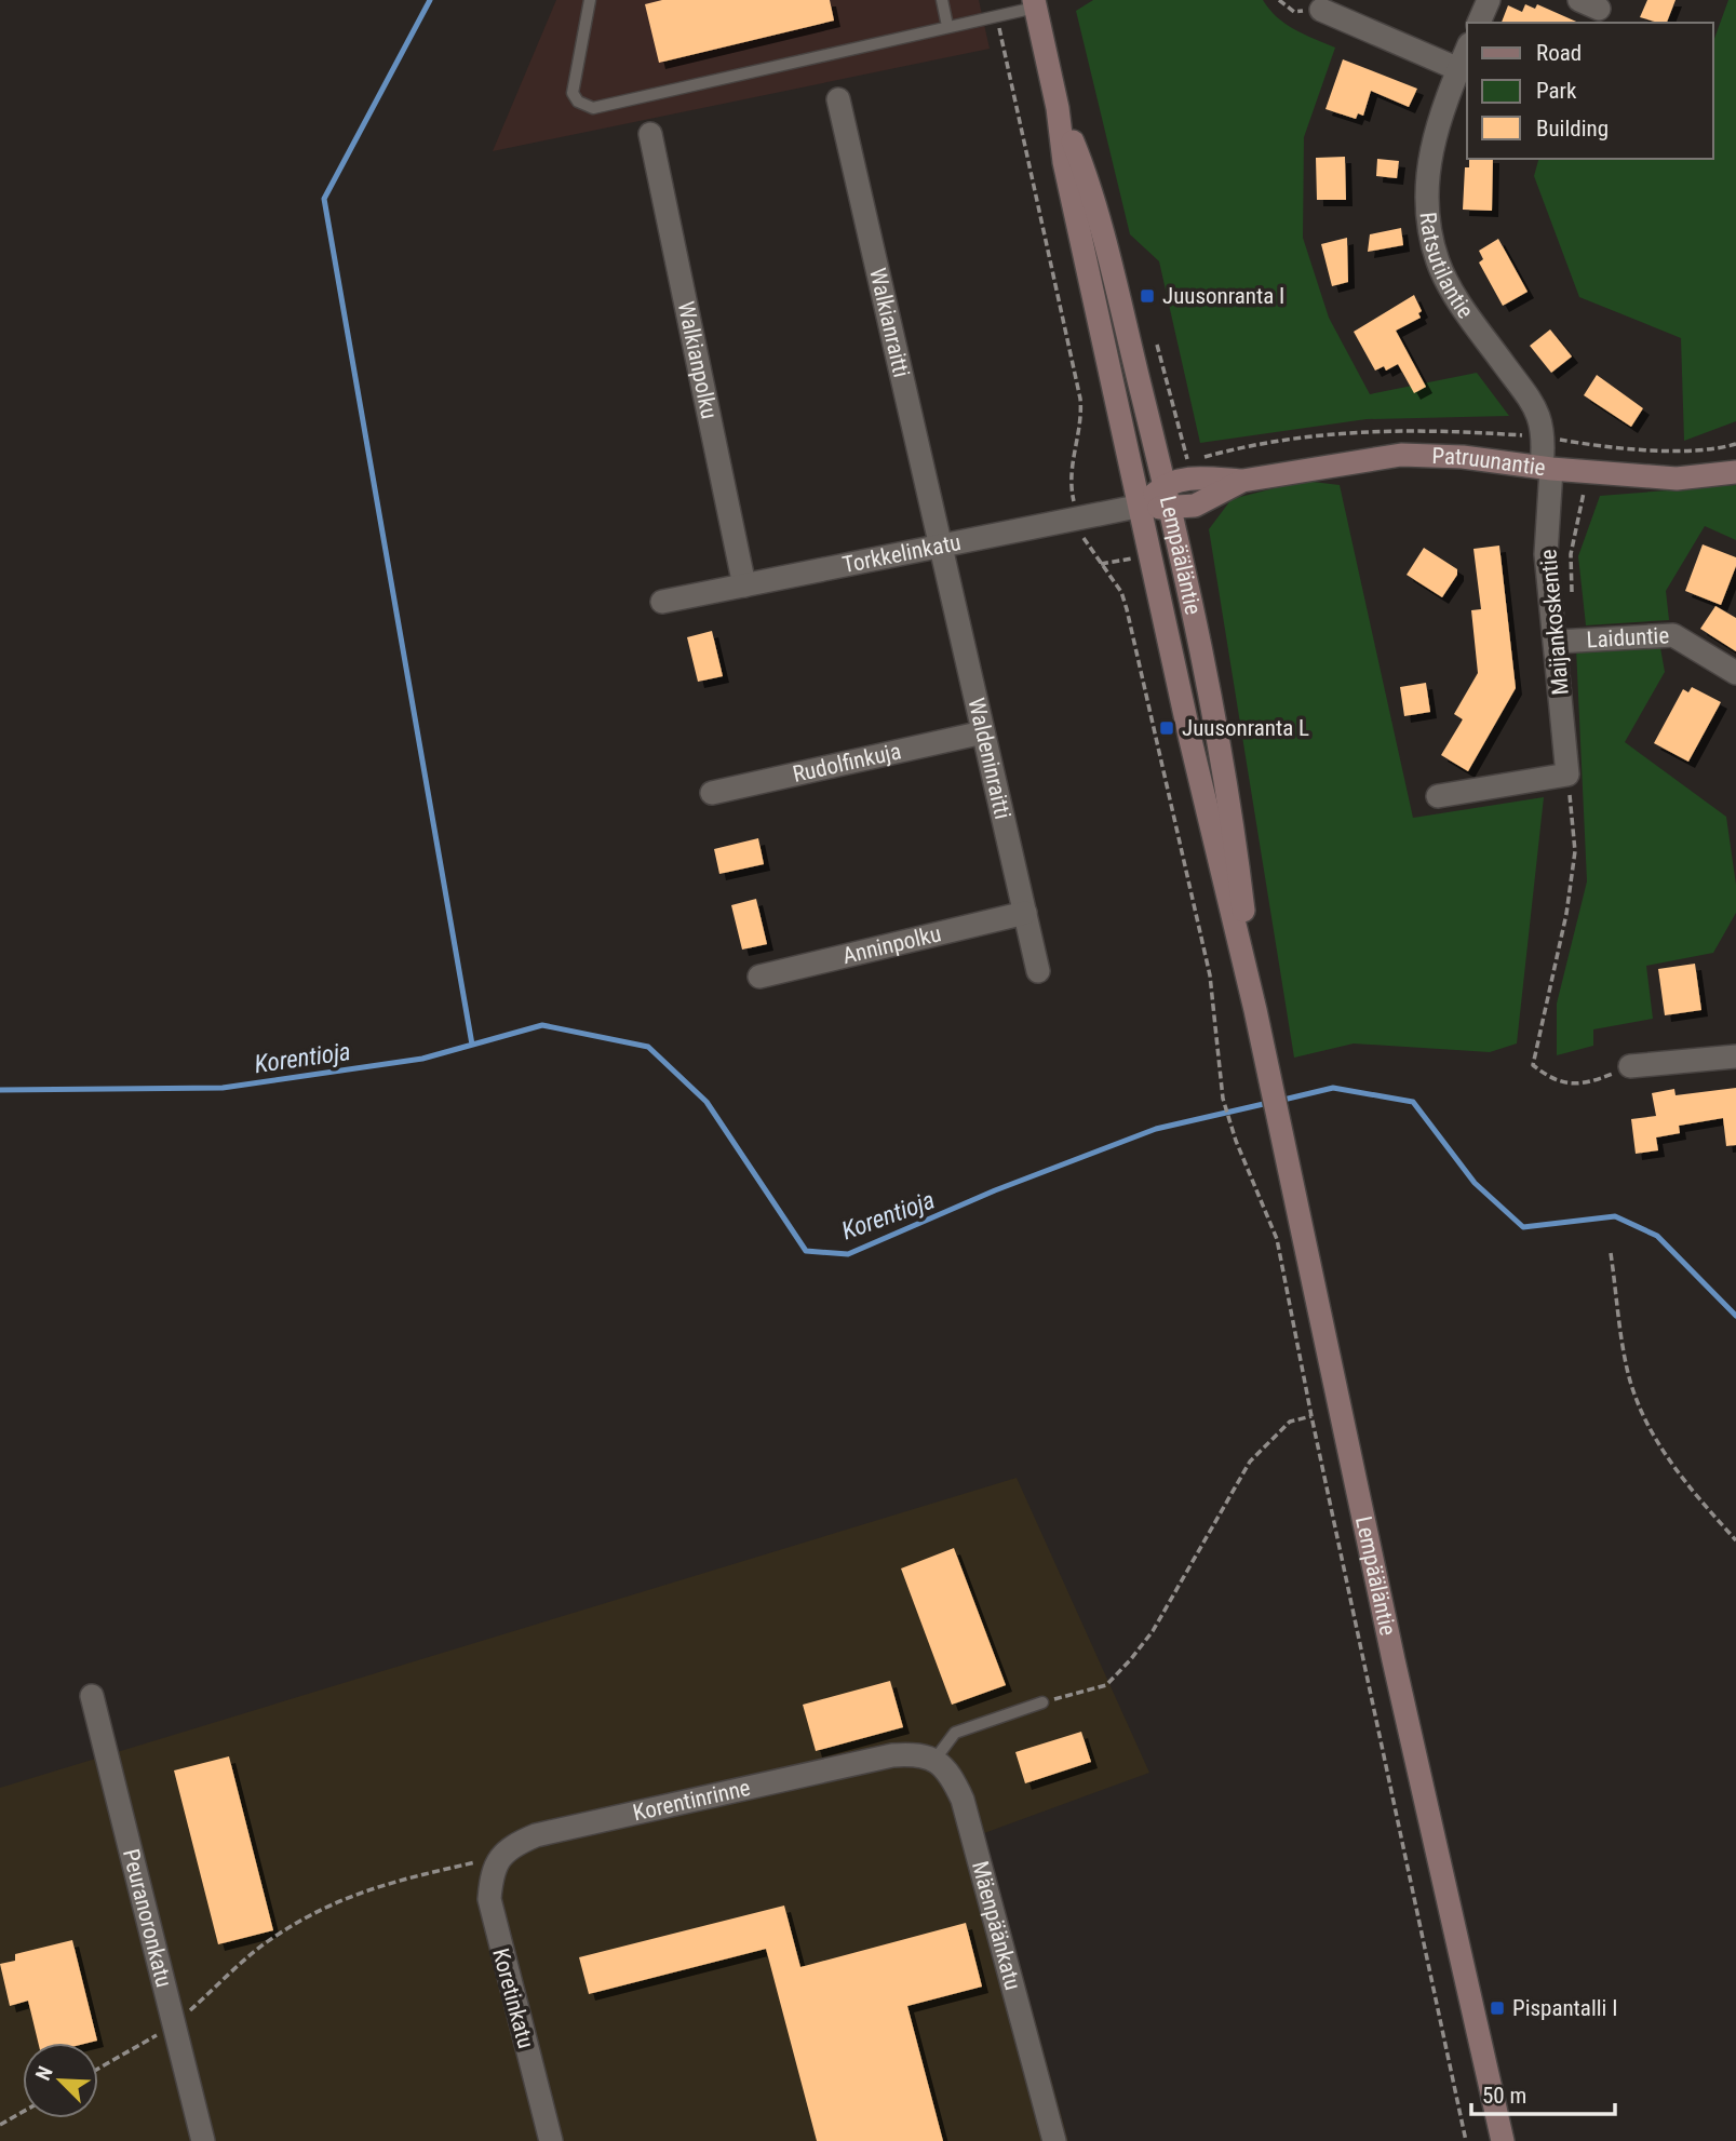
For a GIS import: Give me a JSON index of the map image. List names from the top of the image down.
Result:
{
  "streets": {
    "main road": ["Patruunantie", "Lempääläntie"],
    "street": [
      "Ratsutilantie",
      "Walkianraitti",
      "Walkianpolku",
      "Torkkelinkatu",
      "Maijankoskentie",
      "Laiduntie",
      "Waldeninraitti",
      "Rudolfinkuja",
      "Anninpolku",
      "Korentinrinne",
      "Peuranoronkatu",
      "Mäenpäänkatu",
      "Koretinkatu"
    ]
  },
  "crossings": [
    ["Ratsutilantie", "Patruunantie"],
    ["Ratsutilantie", "Maijankoskentie"],
    ["Walkianraitti", "Torkkelinkatu"],
    ["Walkianraitti", "Waldeninraitti"],
    ["Walkianpolku", "Torkkelinkatu"],
    ["Patruunantie", "Torkkelinkatu"],
    ["Patruunantie", "Lempääläntie"],
    ["Patruunantie", "Maijankoskentie"],
    ["Torkkelinkatu", "Lempääläntie"],
    ["Torkkelinkatu", "Waldeninraitti"],
    ["Maijankoskentie", "Laiduntie"],
    ["Waldeninraitti", "Rudolfinkuja"],
    ["Waldeninraitti", "Anninpolku"],
    ["Korentinrinne", "Mäenpäänkatu"],
    ["Korentinrinne", "Koretinkatu"]
  ],
  "water": ["Korentioja"],
  "places": {
    "transit": ["Juusonranta I", "Juusonranta L", "Pispantalli I"]
  },
  "legend": ["Road", "Park", "Building"],
  "scale_bar": "50 m",
  "north": "top left"
}
